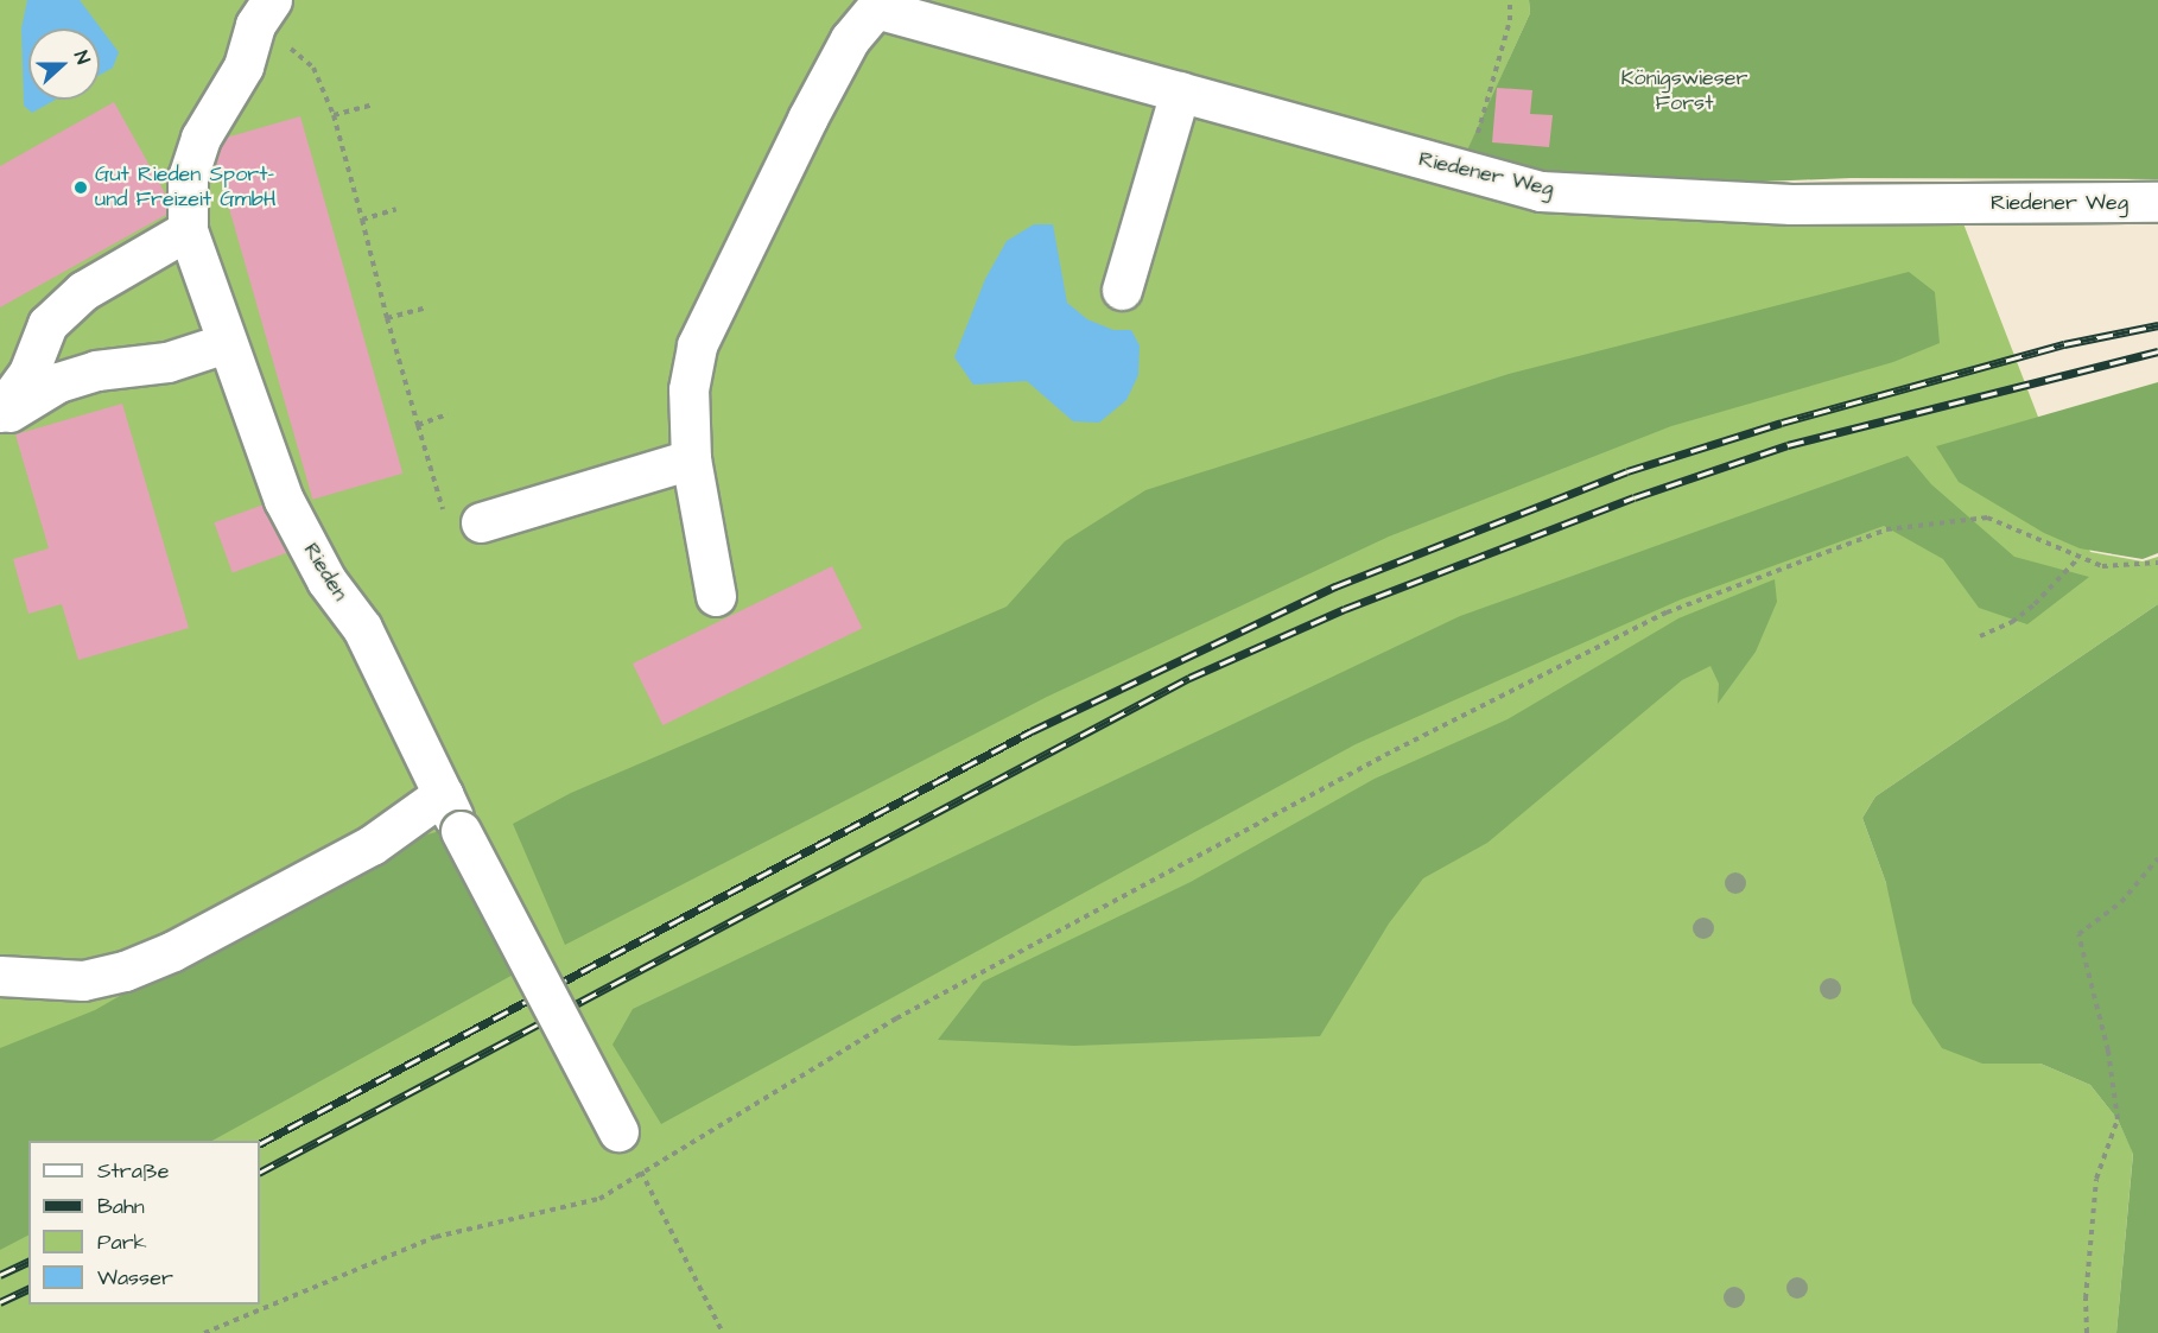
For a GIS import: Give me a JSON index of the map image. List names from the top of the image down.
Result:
{
  "streets": {
    "street": ["Riedener Weg", "Rieden"]
  },
  "parks": ["Königswieser Forst"],
  "places": ["Gut Rieden Sport- und Freizeit GmbH"],
  "legend": [
    "Straße",
    "Bahn",
    "Park",
    "Wasser"
  ],
  "north": "right"
}
